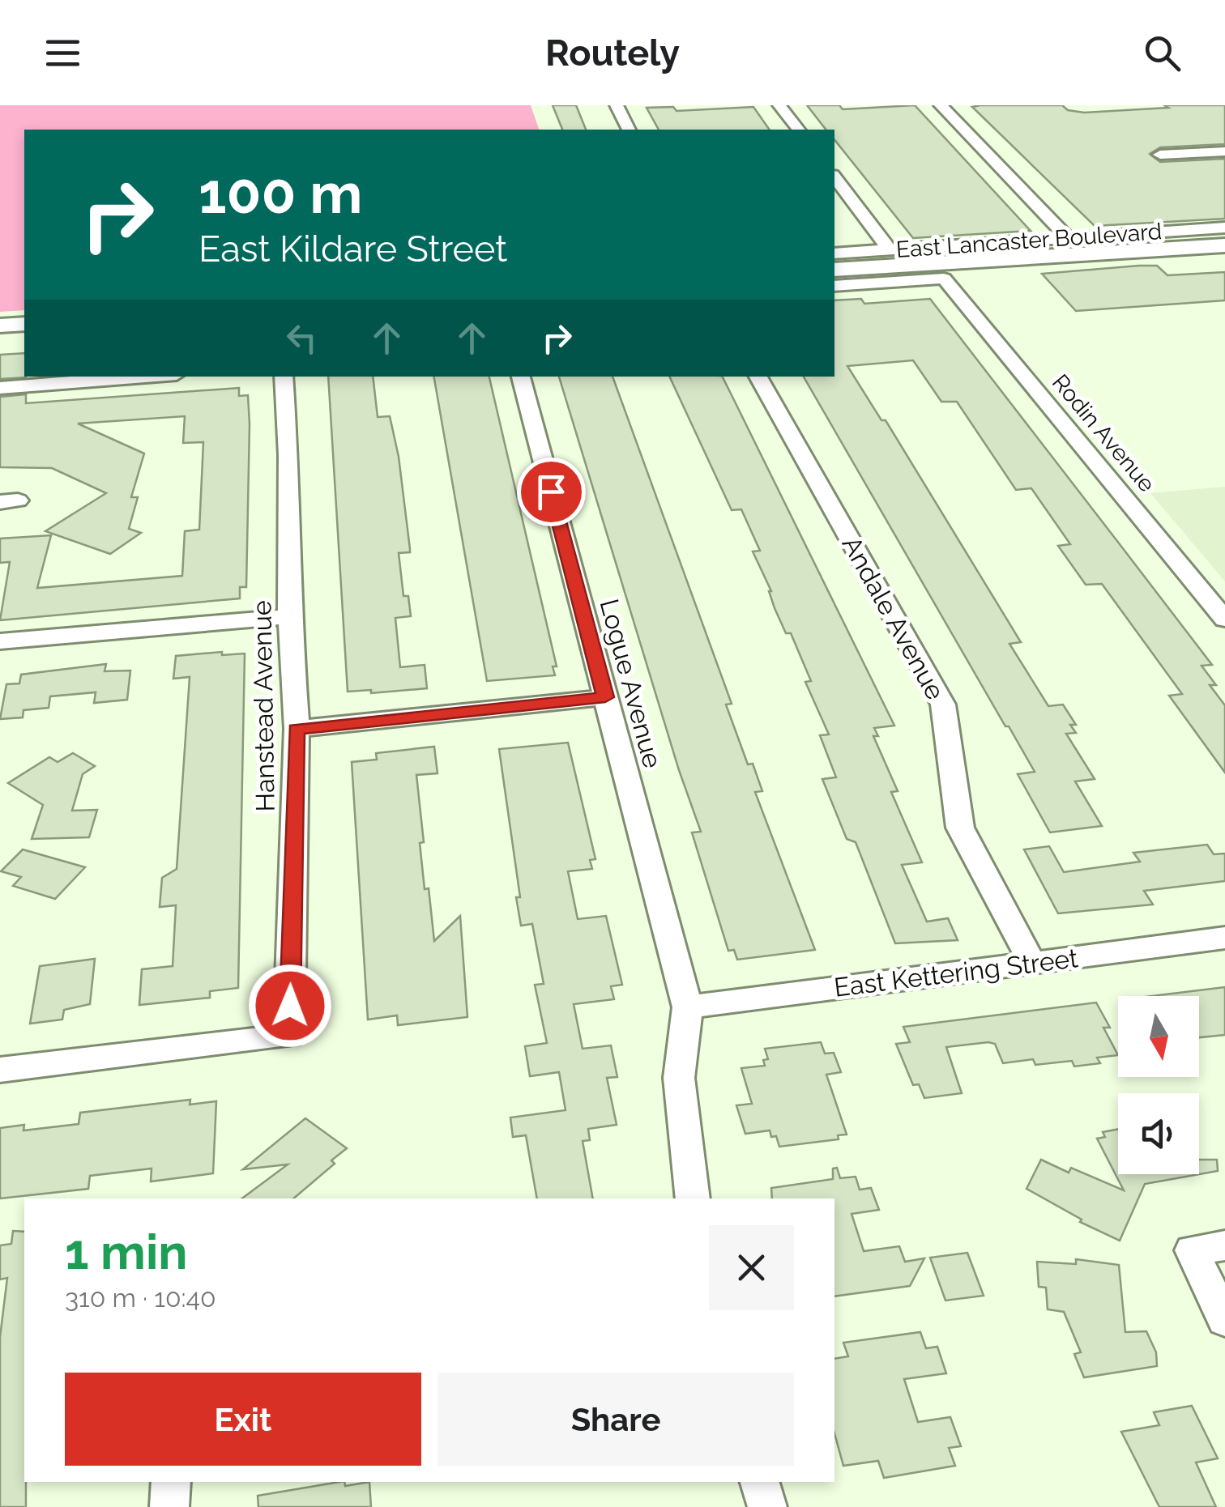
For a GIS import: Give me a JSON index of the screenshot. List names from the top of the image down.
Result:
{
  "streets": {
    "main road": ["East Lancaster Boulevard"],
    "street": [
      "Rodin Avenue",
      "Andale Avenue",
      "Logue Avenue",
      "Hanstead Avenue",
      "East Kettering Street"
    ]
  },
  "crossings": [
    ["East Lancaster Boulevard", "Rodin Avenue"],
    ["Andale Avenue", "East Kettering Street"],
    ["Logue Avenue", "East Kettering Street"]
  ],
  "north": "bottom",
  "page": {
    "header": "Routely",
    "turn": ["100 m", "East Kildare Street"],
    "heading": ["1 min", "310 m · 10:40"],
    "buttons": ["Exit", "Share"]
  }
}
